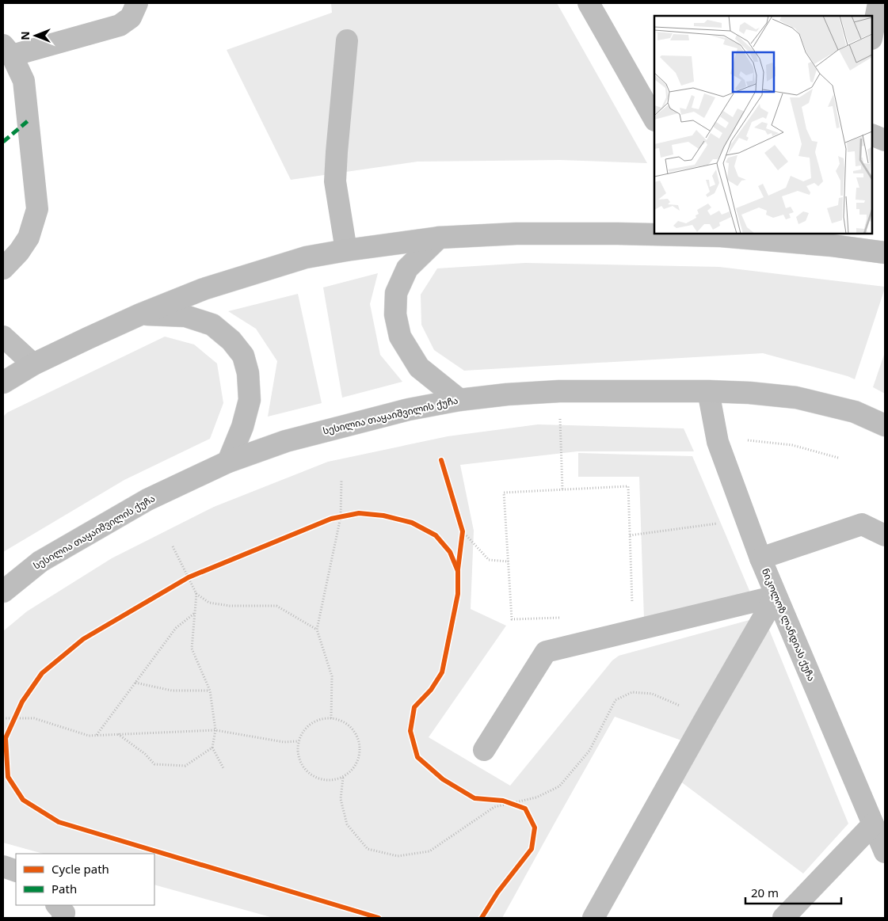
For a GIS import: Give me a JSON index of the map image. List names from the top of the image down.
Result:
{
  "streets": {
    "main road": ["სესილია თაყაიშვილის ქუჩა"],
    "street": ["ნიკოლოზ ლანდიას ქუჩა"]
  },
  "crossings": [
    ["სესილია თაყაიშვილის ქუჩა", "ნიკოლოზ ლანდიას ქუჩა"]
  ],
  "legend": ["Cycle path", "Path"],
  "scale_bar": "20 m",
  "north": "left"
}
